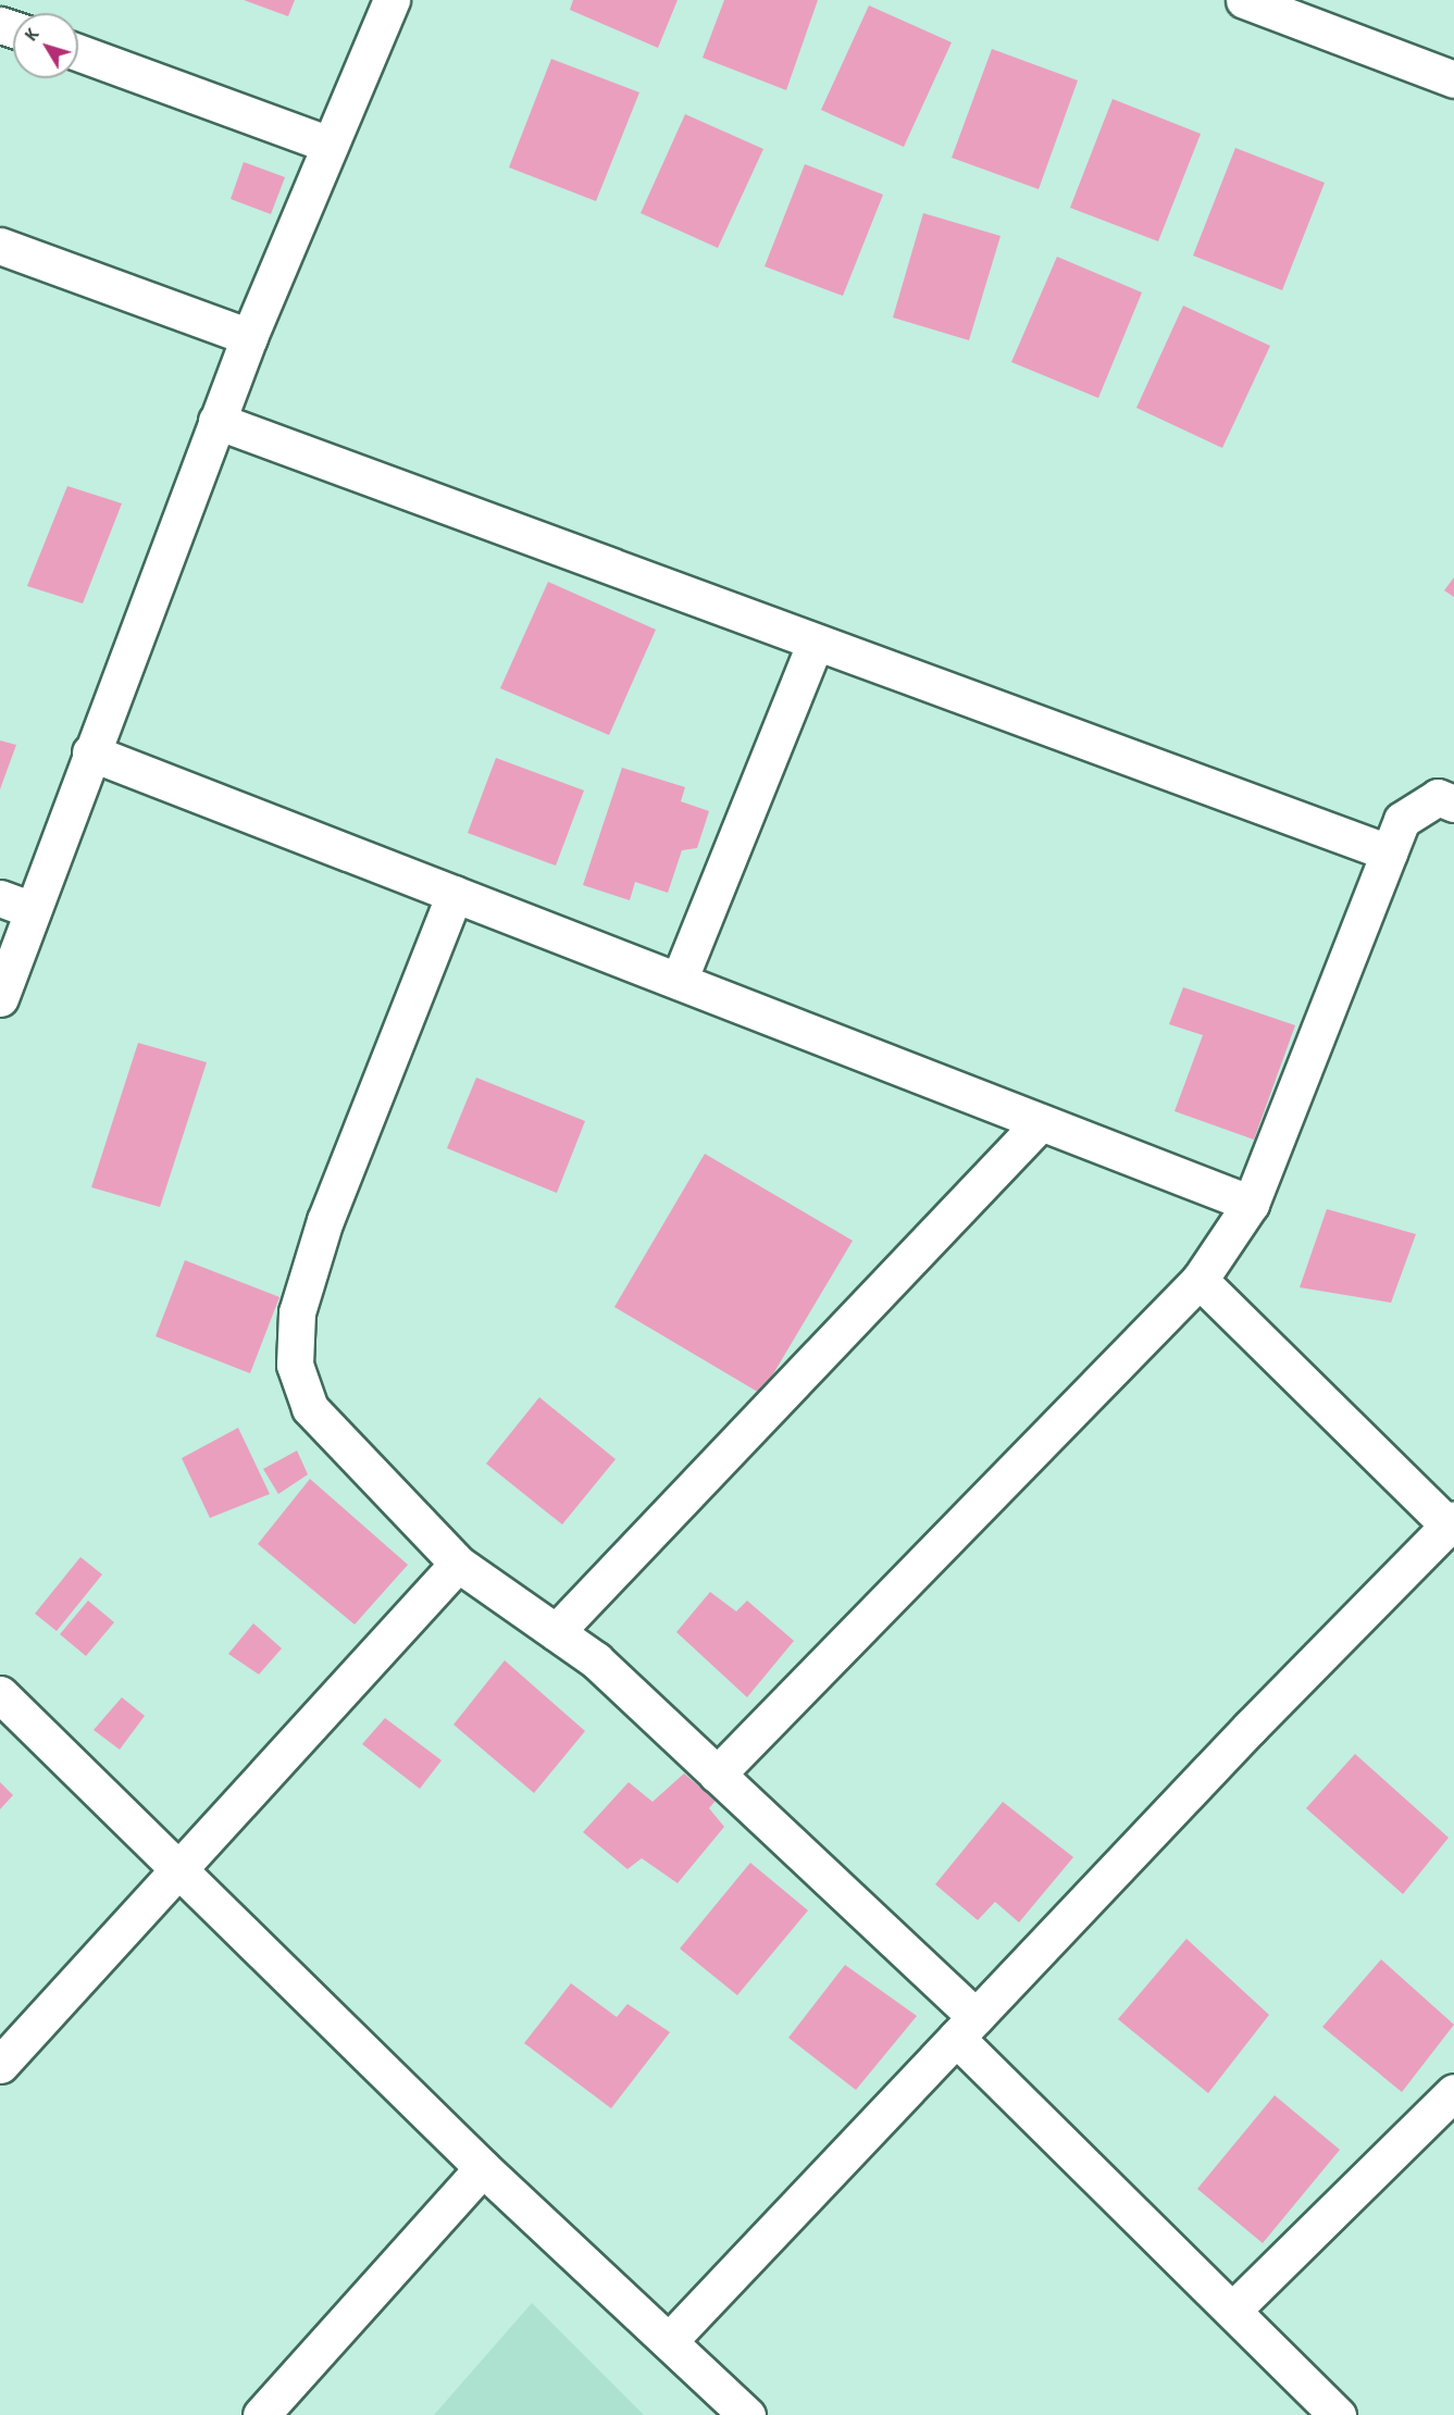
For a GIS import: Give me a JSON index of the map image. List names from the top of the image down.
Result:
{
  "north": "top left"
}
